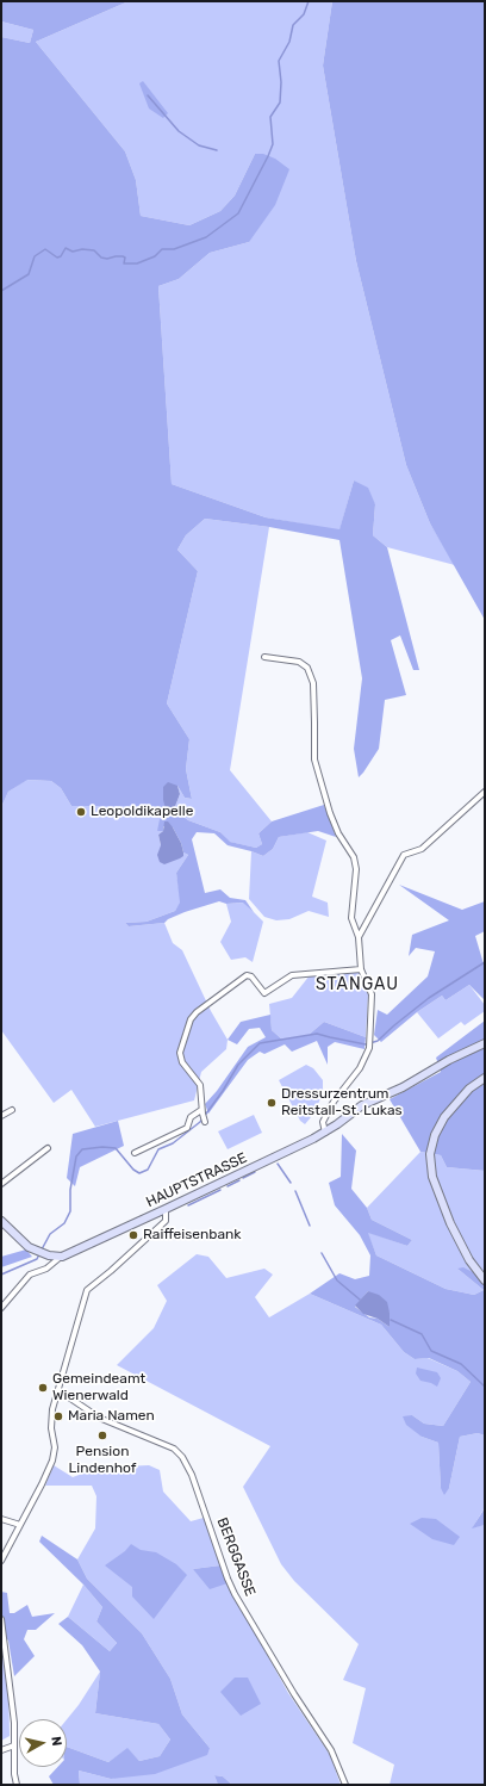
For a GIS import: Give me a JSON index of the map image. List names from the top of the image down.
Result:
{
  "streets": {
    "main road": ["HAUPTSTRASSE"],
    "street": ["BERGGASSE"]
  },
  "districts": ["STANGAU"],
  "places": [
    "Leopoldikapelle",
    "Dressurzentrum Reitstall-St. Lukas",
    "Raiffeisenbank",
    "Gemeindeamt Wienerwald",
    "Maria Namen",
    "Pension Lindenhof"
  ],
  "north": "right"
}
